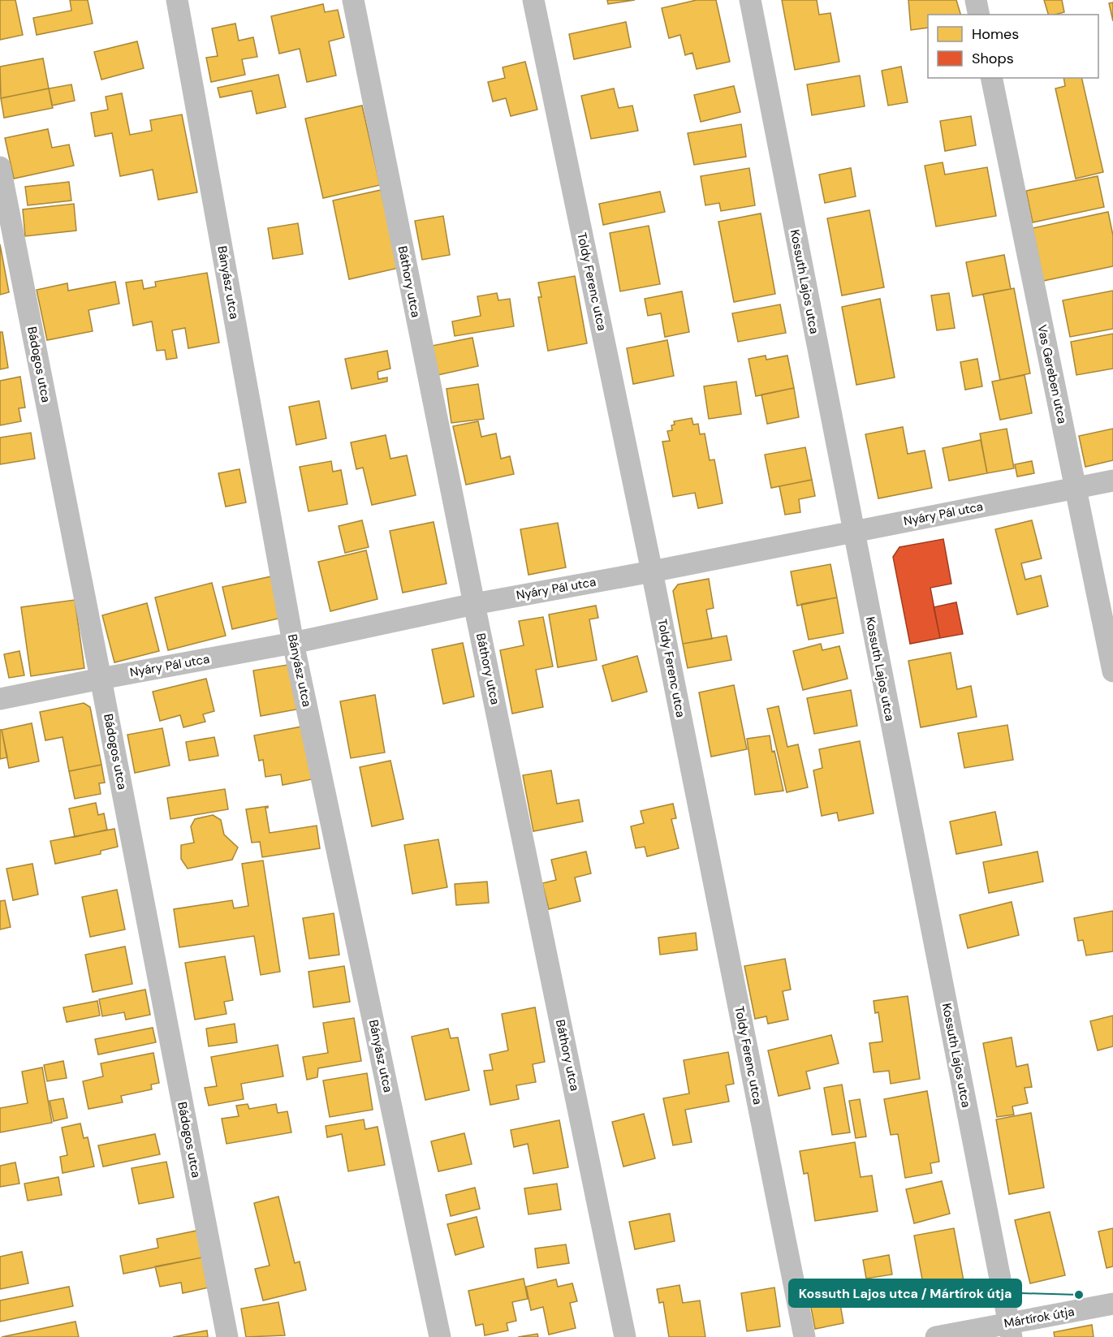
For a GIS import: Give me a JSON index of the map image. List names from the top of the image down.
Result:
{
  "streets": {
    "street": [
      "Báthory utca",
      "Toldy Ferenc utca",
      "Kossuth Lajos utca",
      "Bányász utca",
      "Bádogos utca",
      "Vas Gereben utca",
      "Nyáry Pál utca",
      "Mártírok útja"
    ]
  },
  "crossings": [
    ["Báthory utca", "Nyáry Pál utca"],
    ["Toldy Ferenc utca", "Nyáry Pál utca"],
    ["Kossuth Lajos utca", "Nyáry Pál utca"],
    ["Kossuth Lajos utca", "Mártírok útja"],
    ["Bányász utca", "Nyáry Pál utca"],
    ["Bádogos utca", "Nyáry Pál utca"],
    ["Vas Gereben utca", "Nyáry Pál utca"]
  ],
  "places": ["Kossuth Lajos utca / Mártírok útja"],
  "legend": ["Homes", "Shops"]
}
